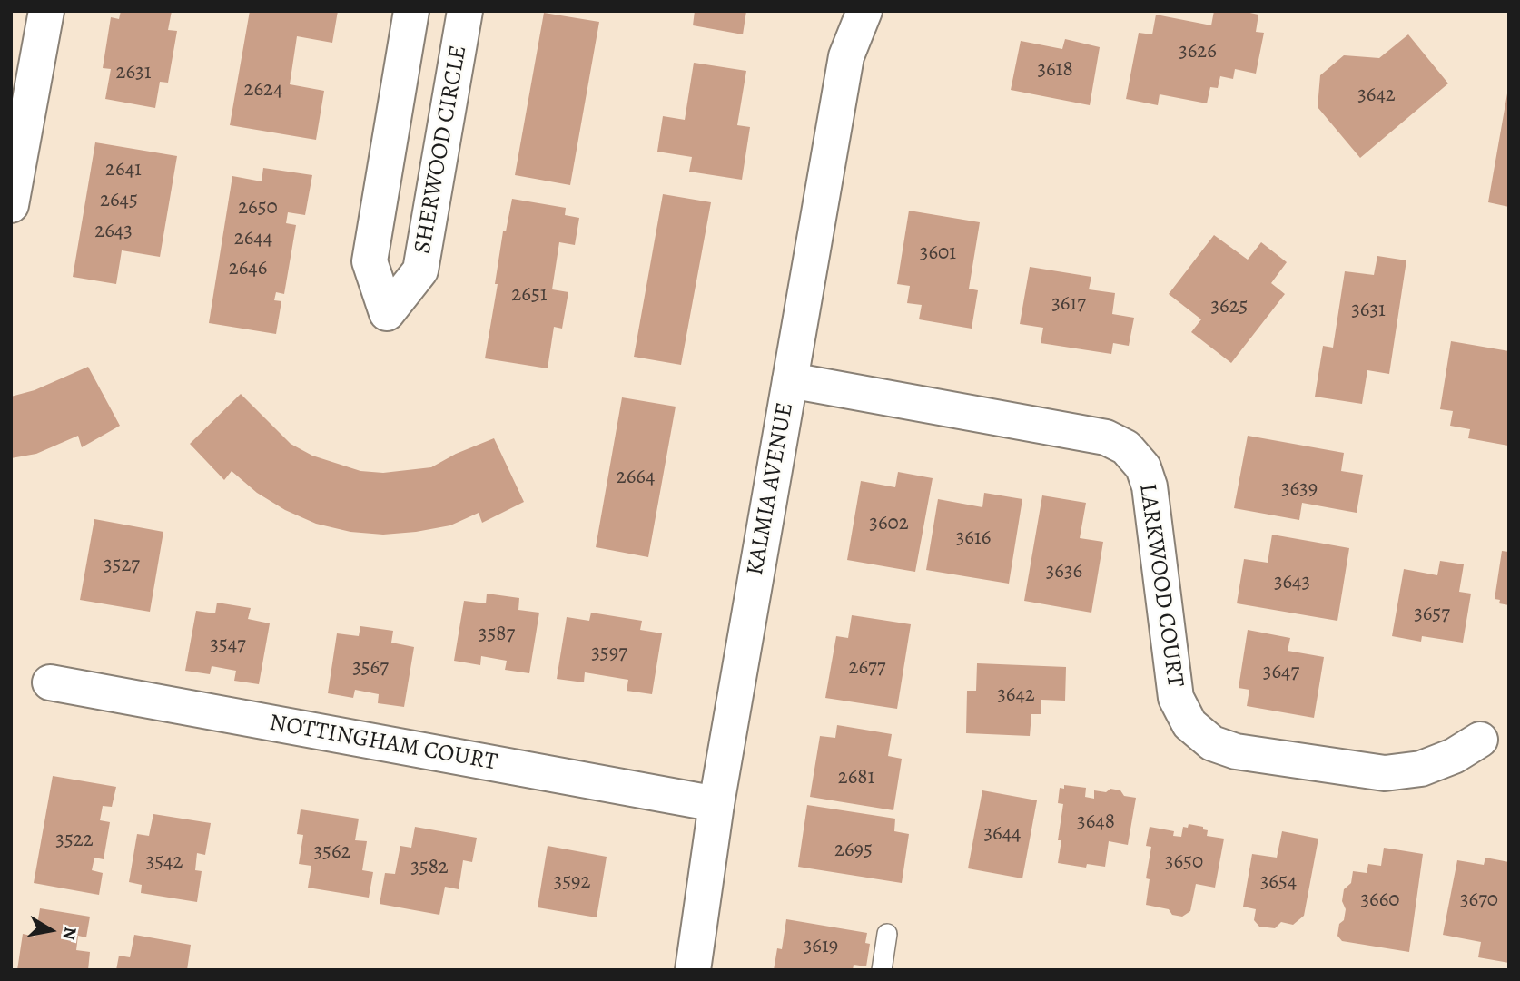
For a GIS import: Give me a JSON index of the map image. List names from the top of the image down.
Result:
{
  "streets": {
    "street": [
      "SHERWOOD CIRCLE",
      "KALMIA AVENUE",
      "LARKWOOD COURT",
      "NOTTINGHAM COURT"
    ]
  },
  "crossings": [
    ["KALMIA AVENUE", "LARKWOOD COURT"],
    ["KALMIA AVENUE", "NOTTINGHAM COURT"]
  ],
  "house_numbers": [
    "3626",
    "3618",
    "2631",
    "2624",
    "3642",
    "2641",
    "2645",
    "2650",
    "2643",
    "2644",
    "3601",
    "2646",
    "2651",
    "3617",
    "3625",
    "3631",
    "2664",
    "3639",
    "3602",
    "3616",
    "3527",
    "3636",
    "3643",
    "3657",
    "3587",
    "3547",
    "3597",
    "3567",
    "2677",
    "3647",
    "3642",
    "2681",
    "3648",
    "3644",
    "3522",
    "2695",
    "3562",
    "3542",
    "3650",
    "3582",
    "3592",
    "3654",
    "3660",
    "3670",
    "3619"
  ],
  "north": "right"
}
